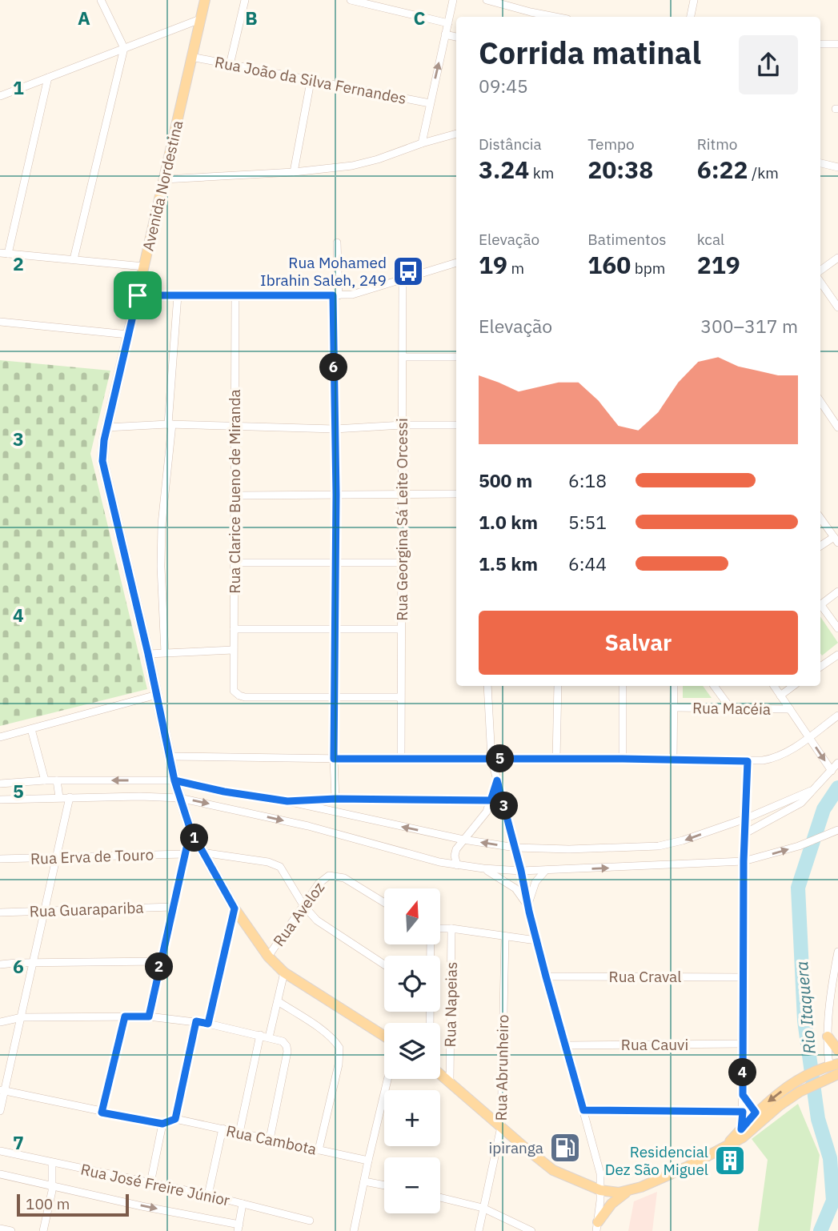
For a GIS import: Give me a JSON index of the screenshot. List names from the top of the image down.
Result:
{
  "streets": {
    "main road": ["Avenida Nordestina"],
    "street": [
      "Rua João da Silva Fernandes",
      "Rua Clarice Bueno de Miranda",
      "Rua Georgina Sá Leite Orcessi",
      "Rua Macéia",
      "Rua Erva de Touro",
      "Rua Guarapariba",
      "Rua Aveloz",
      "Rua Craval",
      "Rua Napeias",
      "Rua Cauvi",
      "Rua Abrunheiro",
      "Rua Cambota",
      "Rua José Freire Júnior"
    ]
  },
  "crossings": [
    ["Rua João da Silva Fernandes", "Avenida Nordestina"],
    ["Avenida Nordestina", "Rua Aveloz"]
  ],
  "water": ["Rio Itaquera"],
  "places": {
    "bus stop": ["Rua Mohamed Ibrahin Saleh, 249"],
    "fuel station": ["ipiranga"],
    "building": ["Residencial Dez São Miguel"]
  },
  "scale_bar": "100 m",
  "north": "top",
  "page": {
    "heading": ["Corrida matinal", "09:45"],
    "stats": [
      ["Distância", "3.24 km"],
      ["Tempo", "20:38"],
      ["Ritmo", "6:22 /km"],
      ["Elevação", "19 m"],
      ["Batimentos", "160 bpm"],
      ["kcal", "219"]
    ],
    "chart": ["Elevação", "300–317 m"],
    "pins": [
      "6",
      "5",
      "3",
      "1",
      "2",
      "4"
    ],
    "list": [
      {
        "name": "500 m",
        "note": "6:18"
      },
      {
        "name": "1.0 km",
        "note": "5:51"
      },
      {
        "name": "1.5 km",
        "note": "6:44"
      }
    ],
    "buttons": "Salvar",
    "map_buttons": ["+", "−"],
    "scale": "100 m"
  },
  "grid": {
    "columns": ["A", "B", "C"],
    "rows": [
      "1",
      "2",
      "3",
      "4",
      "5",
      "6",
      "7"
    ]
  }
}
